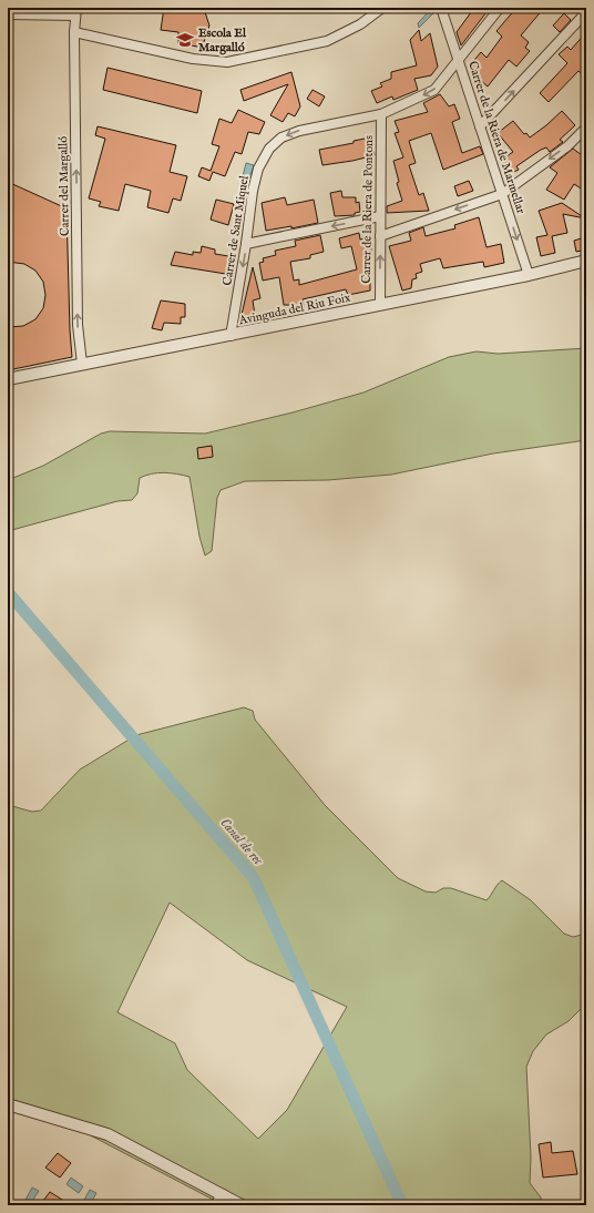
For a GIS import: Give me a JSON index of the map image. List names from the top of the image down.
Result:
{
  "streets": {
    "street": [
      "Carrer de la Riera de Marmellar",
      "Carrer del Margalló",
      "Carrer de la Riera de Pontons",
      "Carrer de Sant Miquel",
      "Avinguda del Riu Foix"
    ]
  },
  "crossings": [
    ["Carrer de la Riera de Marmellar", "Carrer de Sant Miquel"],
    ["Carrer de la Riera de Marmellar", "Avinguda del Riu Foix"],
    ["Carrer del Margalló", "Avinguda del Riu Foix"],
    ["Carrer de la Riera de Pontons", "Carrer de Sant Miquel"],
    ["Carrer de la Riera de Pontons", "Avinguda del Riu Foix"],
    ["Carrer de Sant Miquel", "Avinguda del Riu Foix"]
  ],
  "one_way": ["Carrer del Margalló", "Carrer de la Riera de Pontons", "Carrer de Sant Miquel"],
  "water": ["Canal de rec"],
  "places": {
    "school or university": ["Escola El Margalló"]
  }
}
